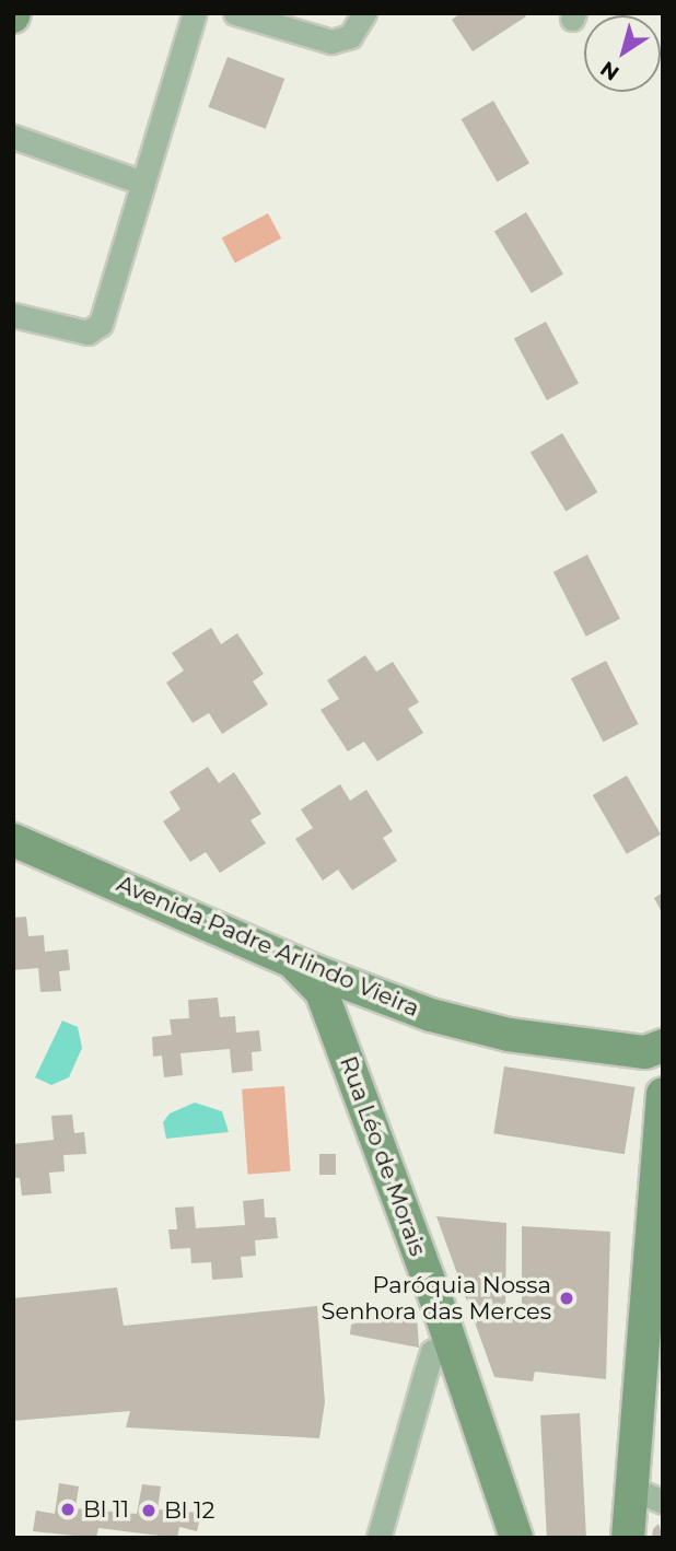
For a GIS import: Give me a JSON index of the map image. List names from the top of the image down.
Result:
{
  "streets": {
    "main road": ["Avenida Padre Arlindo Vieira", "Rua Léo de Morais"]
  },
  "crossings": [
    ["Avenida Padre Arlindo Vieira", "Rua Léo de Morais"]
  ],
  "places": ["Paróquia Nossa Senhora das Merces", "Bl 11", "Bl 12"],
  "north": "bottom left"
}
